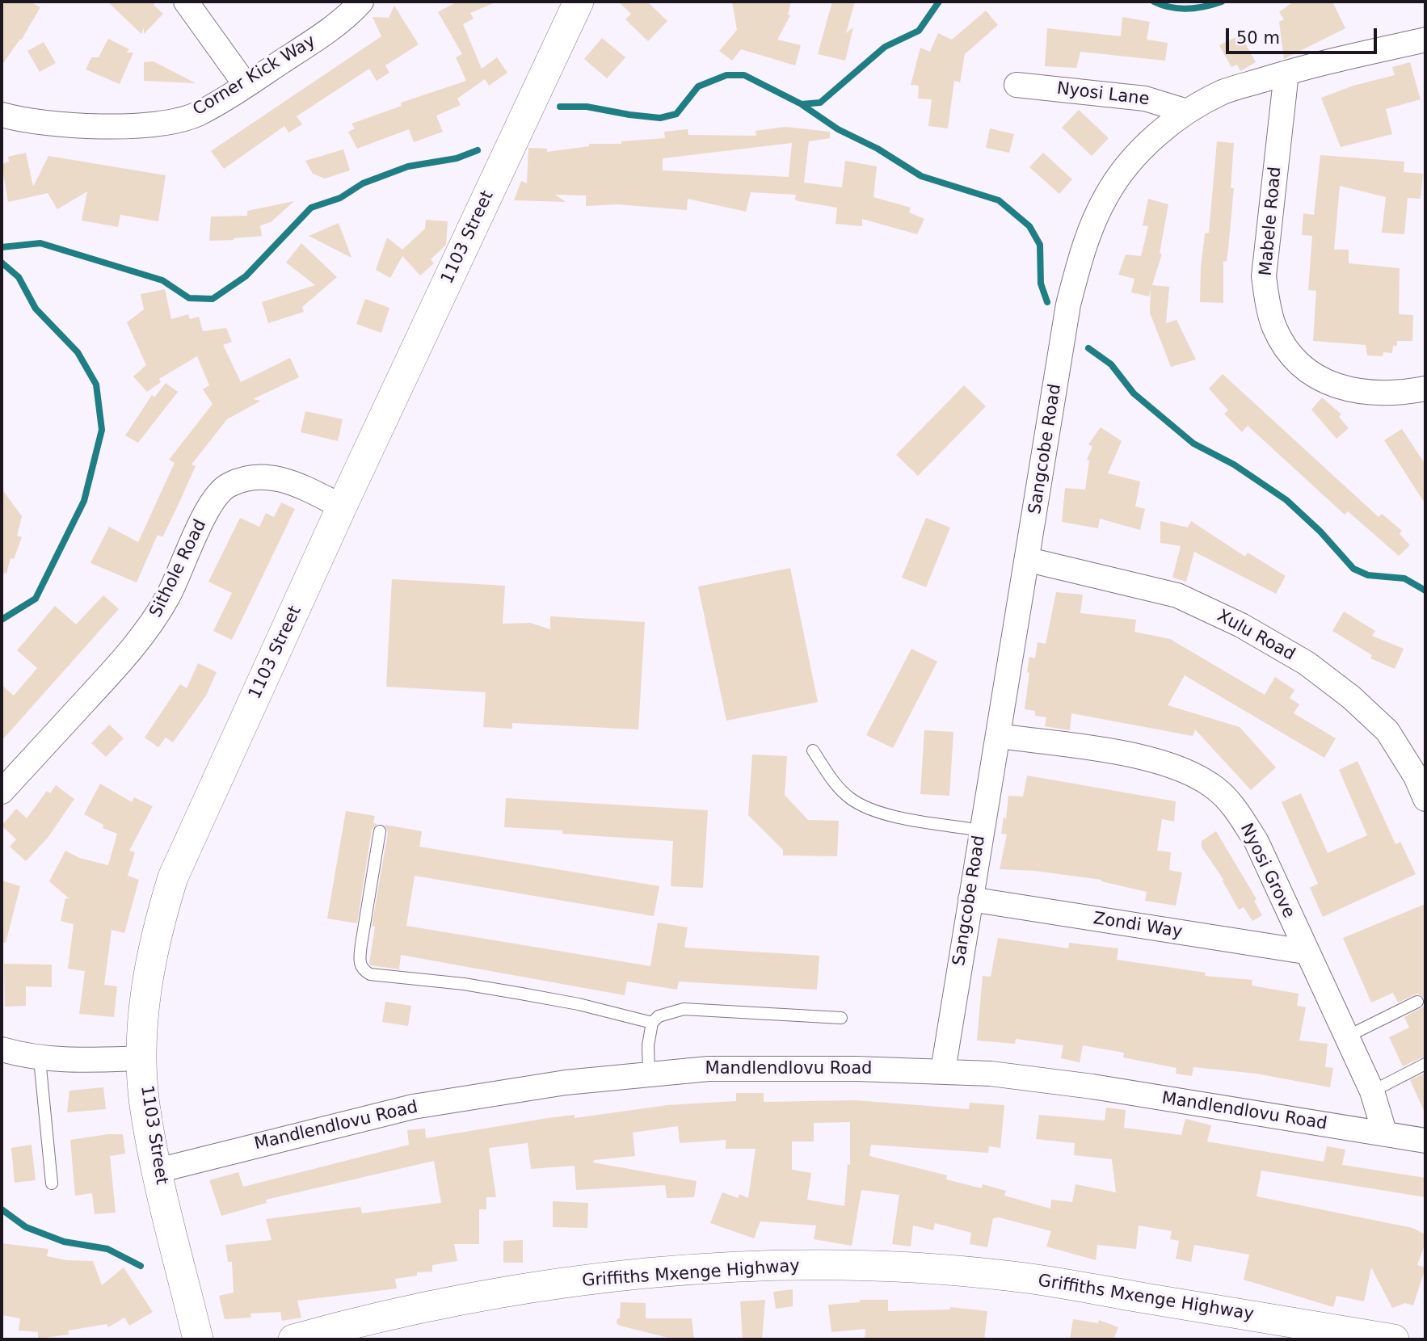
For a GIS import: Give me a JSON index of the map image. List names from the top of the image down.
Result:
{
  "streets": {
    "street": [
      "Corner Kick Way",
      "Nyosi Lane",
      "Mabele Road",
      "1103 Street",
      "Sangcobe Road",
      "Sithole Road",
      "Xulu Road",
      "Nyosi Grove",
      "Zondi Way",
      "Mandlendlovu Road",
      "Griffiths Mxenge Highway"
    ]
  },
  "crossings": [
    ["Nyosi Lane", "Sangcobe Road"],
    ["Mabele Road", "Sangcobe Road"],
    ["1103 Street", "Sithole Road"],
    ["1103 Street", "Mandlendlovu Road"],
    ["Sangcobe Road", "Xulu Road"],
    ["Sangcobe Road", "Nyosi Grove"],
    ["Sangcobe Road", "Zondi Way"],
    ["Sangcobe Road", "Mandlendlovu Road"],
    ["Nyosi Grove", "Zondi Way"],
    ["Nyosi Grove", "Mandlendlovu Road"]
  ],
  "scale_bar": "50 m"
}
